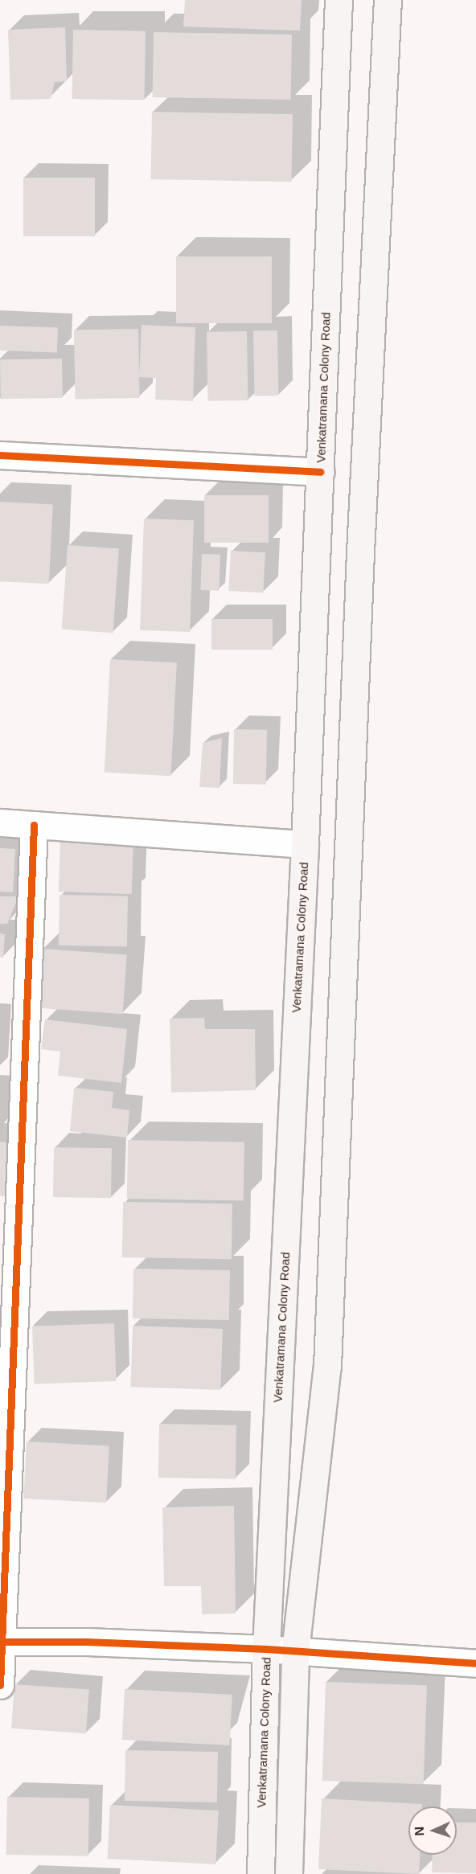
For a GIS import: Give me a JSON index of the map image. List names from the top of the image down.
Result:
{
  "streets": {
    "main road": ["Venkatramana Colony Road"]
  },
  "north": "left"
}
